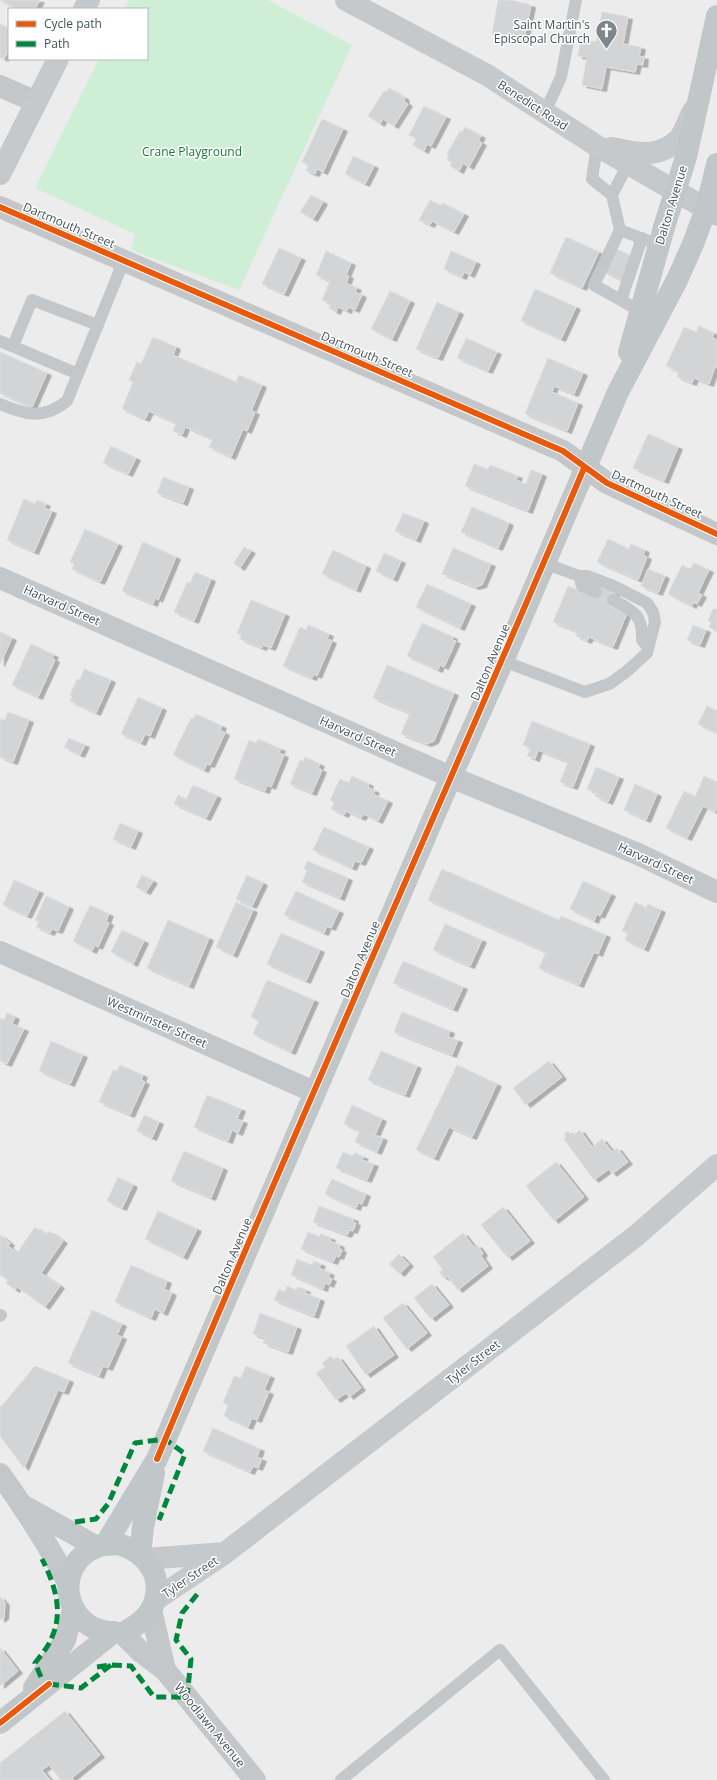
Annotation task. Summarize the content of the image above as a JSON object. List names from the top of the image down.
{
  "streets": {
    "main road": ["Dalton Avenue"],
    "street": [
      "Benedict Road",
      "Dartmouth Street",
      "Harvard Street",
      "Westminster Street",
      "Tyler Street",
      "Woodlawn Avenue"
    ]
  },
  "crossings": [
    ["Benedict Road", "Dalton Avenue"],
    ["Dalton Avenue", "Dartmouth Street"],
    ["Dalton Avenue", "Harvard Street"],
    ["Dalton Avenue", "Westminster Street"],
    ["Dalton Avenue", "Tyler Street"],
    ["Dalton Avenue", "Woodlawn Avenue"],
    ["Tyler Street", "Woodlawn Avenue"]
  ],
  "parks": ["Crane Playground"],
  "places": {
    "church": ["Saint Martin's Episcopal Church"]
  },
  "legend": ["Cycle path", "Path"]
}
